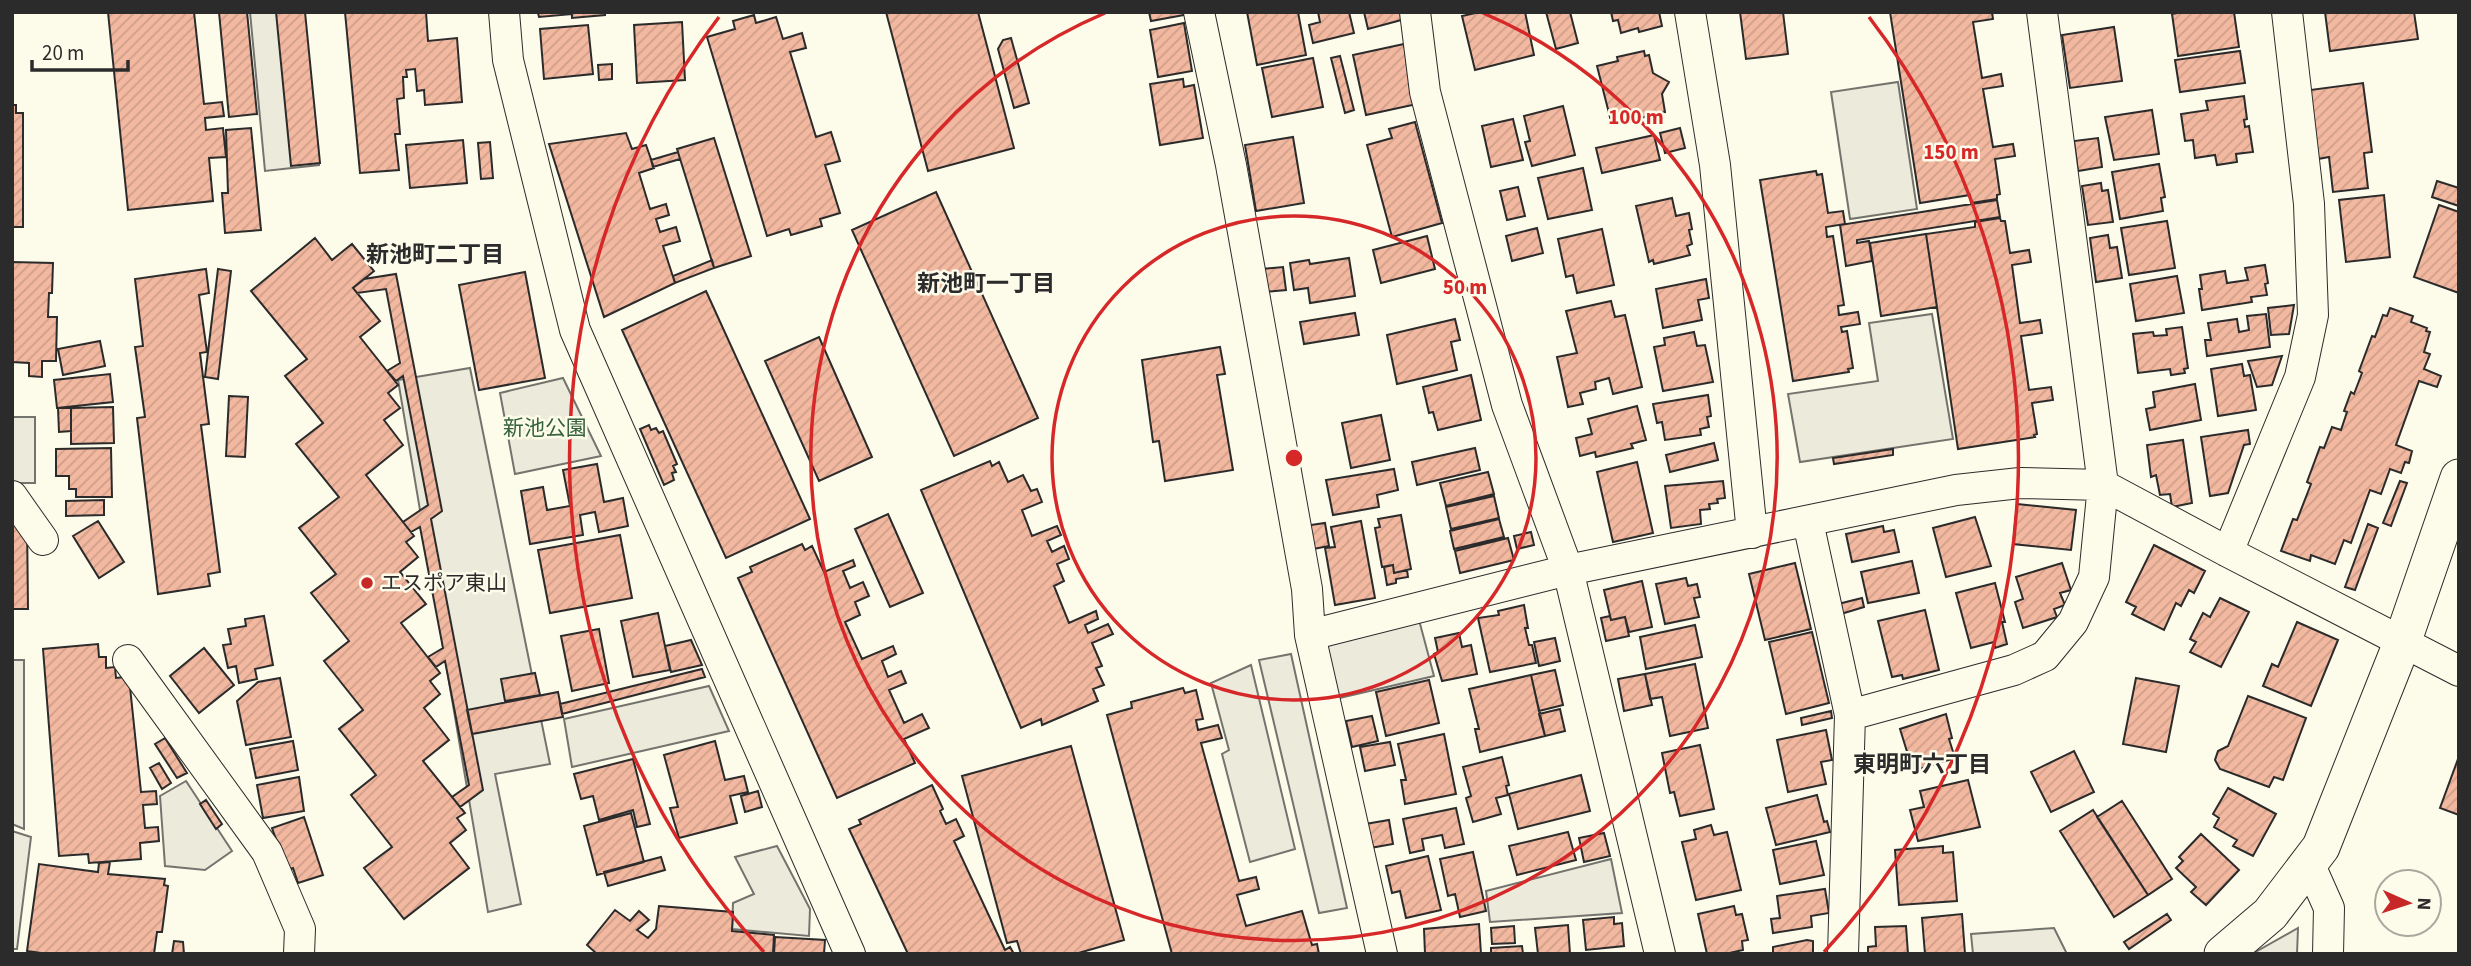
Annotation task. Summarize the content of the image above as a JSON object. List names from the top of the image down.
{
  "districts": ["新池町二丁目", "新池町一丁目", "東明町六丁目"],
  "parks": ["新池公園"],
  "places": ["エスポア東山"],
  "scale_bar": "20 m",
  "north": "right",
  "rings": ["100 m", "150 m", "50 m"]
}
